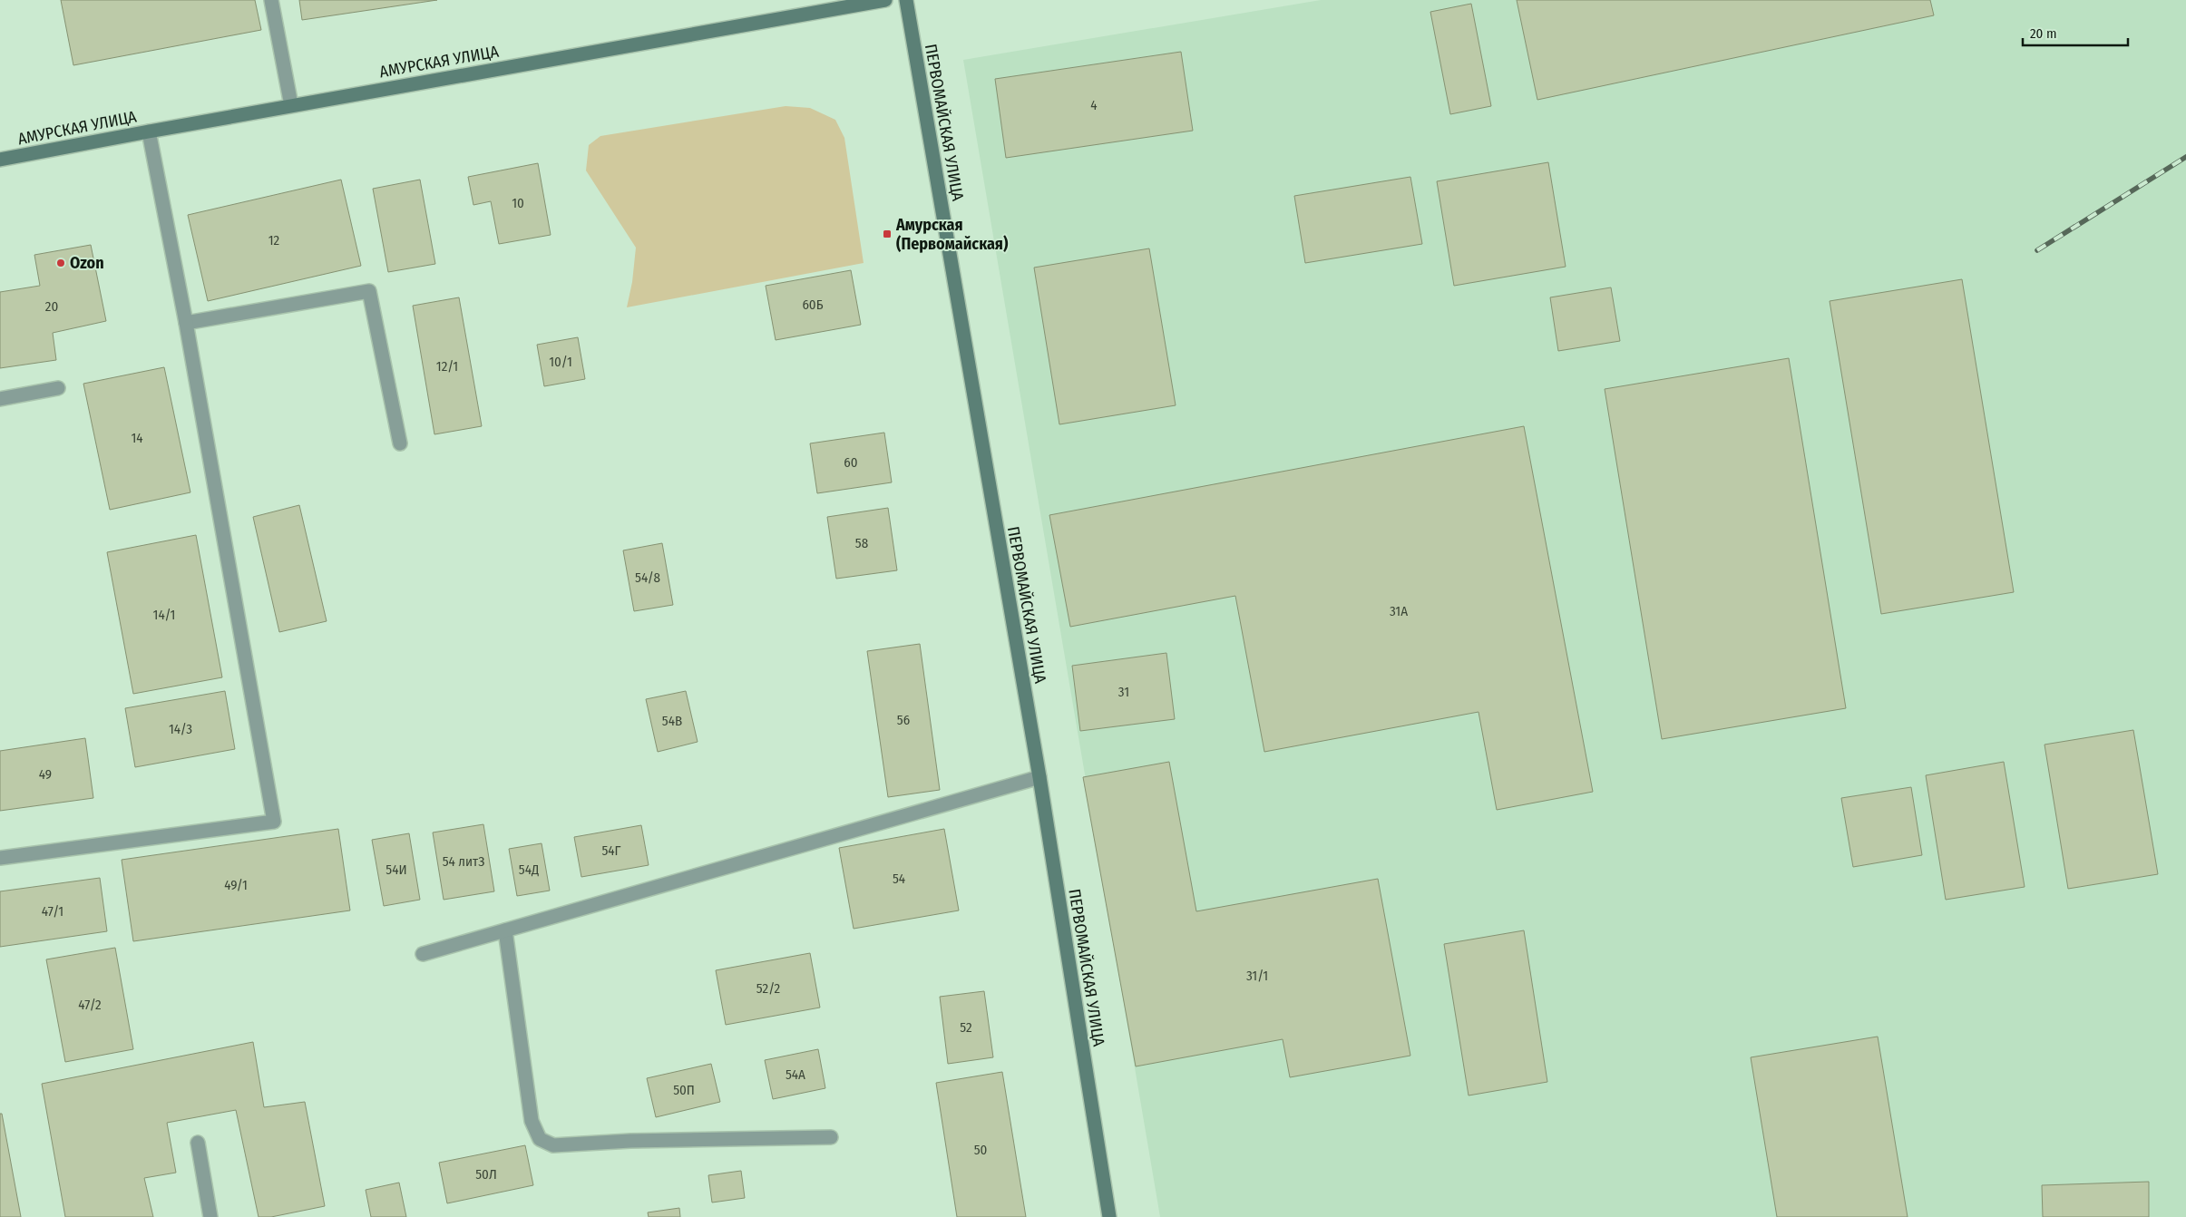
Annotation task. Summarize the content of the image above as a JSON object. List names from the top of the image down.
{
  "streets": {
    "street": ["АМУРСКАЯ УЛИЦА", "ПЕРВОМАЙСКАЯ УЛИЦА"]
  },
  "places": {
    "transit": ["Амурская (Первомайская)"],
    "other": ["Ozon"]
  },
  "house_numbers": [
    "4",
    "10",
    "12",
    "60Б",
    "20",
    "10/1",
    "12/1",
    "14",
    "60",
    "58",
    "54/8",
    "31А",
    "14/1",
    "31",
    "56",
    "54В",
    "14/3",
    "49",
    "54Г",
    "54 литЗ",
    "54И",
    "54Д",
    "54",
    "49/1",
    "47/1",
    "31/1",
    "52/2",
    "47/2",
    "52",
    "54А",
    "50П",
    "50",
    "50Л"
  ],
  "scale_bar": "20 m"
}
